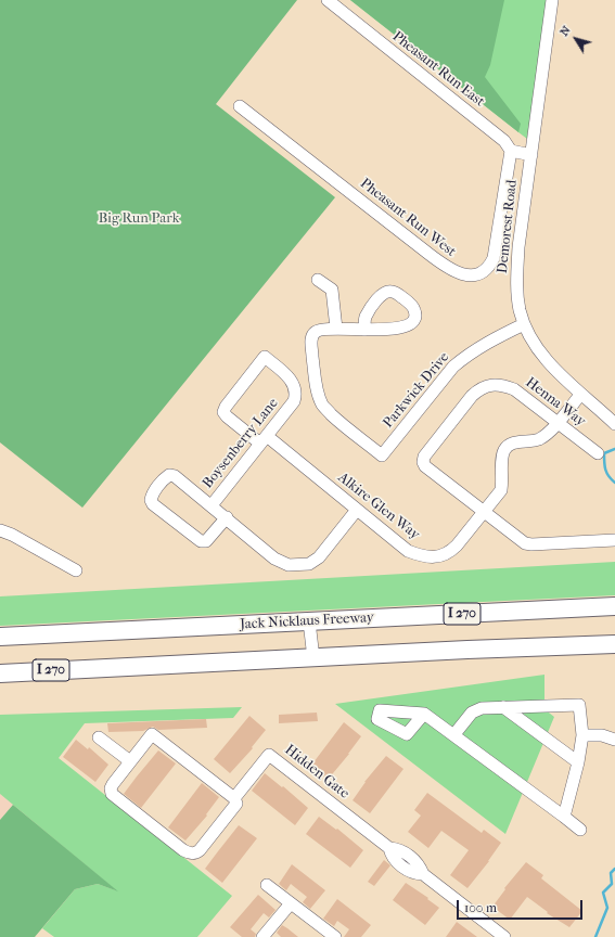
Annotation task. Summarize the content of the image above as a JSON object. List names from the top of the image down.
{
  "streets": {
    "highway": ["I 270", "Jack Nicklaus Freeway"],
    "street": [
      "Pheasant Run East",
      "Pheasant Run West",
      "Demorest Road",
      "Parkwick Drive",
      "Henna Way",
      "Boysenberry Lane",
      "Alkire Glen Way",
      "Hidden Gate"
    ]
  },
  "crossings": [
    ["Pheasant Run East", "Pheasant Run West"],
    ["Demorest Road", "Parkwick Drive"],
    ["Demorest Road", "Alkire Glen Way"],
    ["Henna Way", "Alkire Glen Way"],
    ["Boysenberry Lane", "Alkire Glen Way"]
  ],
  "parks": ["Big Run Park"],
  "scale_bar": "100 m",
  "north": "top left"
}
